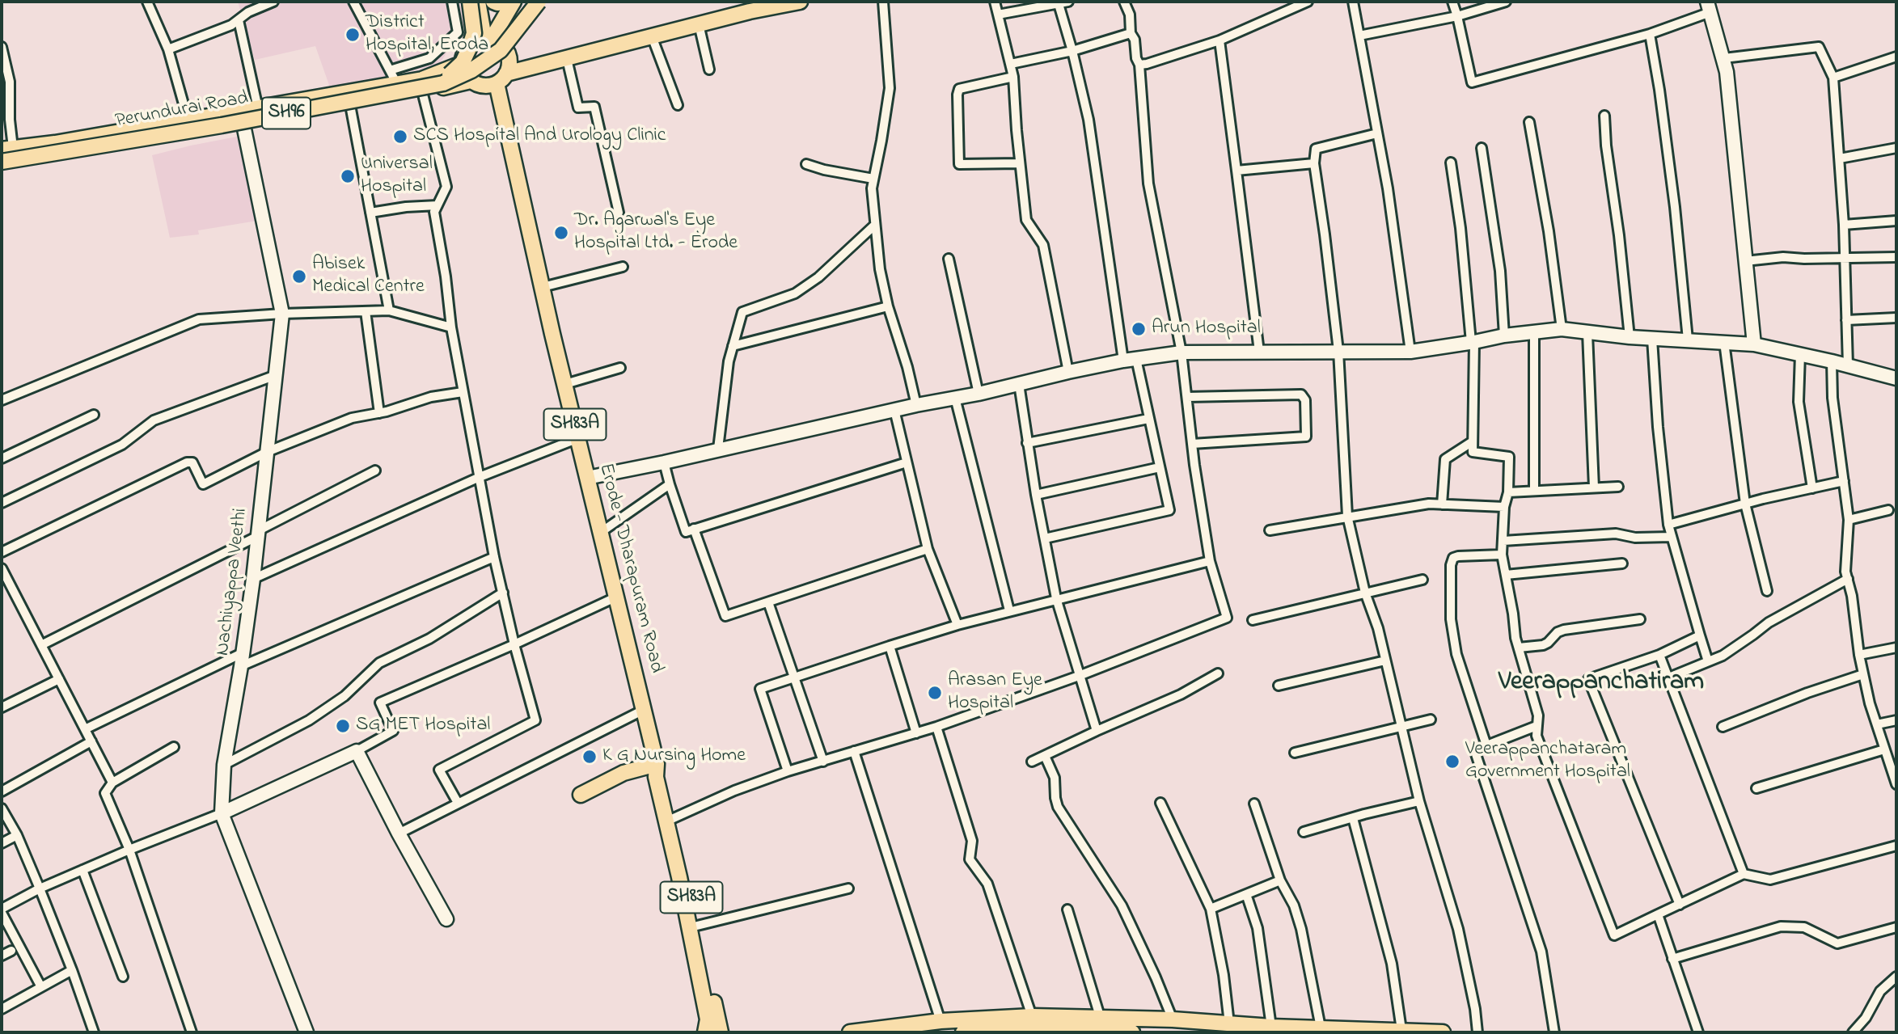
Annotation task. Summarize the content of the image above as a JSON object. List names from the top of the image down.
{
  "streets": {
    "main road": [
      "Perundurai Road",
      "SH96",
      "SH83A",
      "Erode - Dharapuram Road"
    ],
    "street": ["Nachiyappa Veethi"]
  },
  "crossings": [
    ["Perundurai Road", "SH96"],
    ["SH96", "Erode - Dharapuram Road"],
    ["SH96", "Nachiyappa Veethi"]
  ],
  "districts": ["Veerappanchatiram"],
  "places": [
    "District Hospital, Eroda",
    "SCS Hospital And Urology Clinic",
    "Universal Hospital",
    "Dr. Agarwal's Eye Hospital Ltd. - Erode",
    "Abisek Medical Centre",
    "Arun Hospital",
    "Arasan Eye Hospital",
    "SG MET Hospital",
    "K G Nursing Home",
    "Veerappanchataram Government Hospital"
  ]
}
